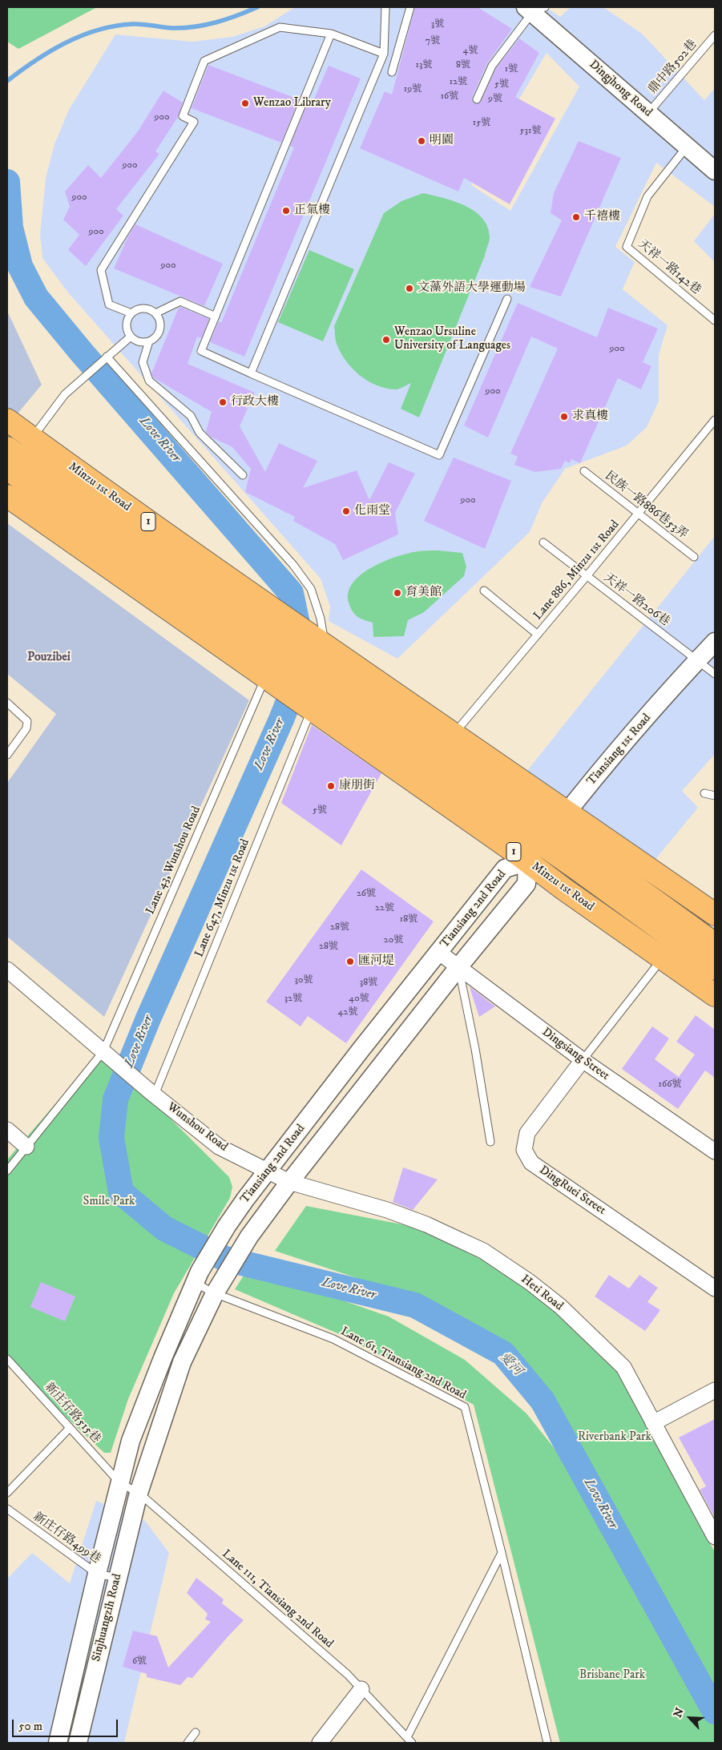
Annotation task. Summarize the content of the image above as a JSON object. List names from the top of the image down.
{
  "streets": {
    "main road": ["Minzu 1st Road", "1"],
    "street": [
      "Dingjhong Road",
      "Tiansiang 1st Road",
      "Tiansiang 2nd Road",
      "Dingsiang Street",
      "Wunshou Road",
      "DingRuei Street",
      "Heti Road",
      "Sinjhuangzih Road"
    ],
    "lane": [
      "鼎中路502巷",
      "天祥一路142巷",
      "民族一路886巷53弄",
      "Lane 886, Minzu 1st Road",
      "天祥一路206巷",
      "Lane 43, Wunshou Road",
      "Lane 647, Minzu 1st Road",
      "Lane 61, Tiansiang 2nd Road",
      "新庄仔路515巷",
      "新庄仔路499巷",
      "Lane 111, Tiansiang 2nd Road"
    ]
  },
  "crossings": [
    ["鼎中路502巷", "Dingjhong Road"],
    ["Dingjhong Road", "天祥一路142巷"],
    ["Minzu 1st Road", "1"],
    ["Minzu 1st Road", "Lane 886, Minzu 1st Road"],
    ["Minzu 1st Road", "Tiansiang 1st Road"],
    ["Minzu 1st Road", "Lane 647, Minzu 1st Road"],
    ["Minzu 1st Road", "Tiansiang 2nd Road"],
    ["民族一路886巷53弄", "Lane 886, Minzu 1st Road"],
    ["1", "Lane 43, Wunshou Road"],
    ["1", "Lane 647, Minzu 1st Road"],
    ["Lane 886, Minzu 1st Road", "天祥一路206巷"],
    ["天祥一路206巷", "Tiansiang 1st Road"],
    ["Tiansiang 1st Road", "Tiansiang 2nd Road"],
    ["Lane 43, Wunshou Road", "Wunshou Road"],
    ["Lane 647, Minzu 1st Road", "Wunshou Road"],
    ["Tiansiang 2nd Road", "Dingsiang Street"],
    ["Tiansiang 2nd Road", "Wunshou Road"],
    ["Tiansiang 2nd Road", "Heti Road"],
    ["Tiansiang 2nd Road", "Lane 61, Tiansiang 2nd Road"],
    ["Dingsiang Street", "DingRuei Street"],
    ["Wunshou Road", "Heti Road"],
    ["新庄仔路515巷", "Lane 111, Tiansiang 2nd Road"],
    ["新庄仔路515巷", "Sinjhuangzih Road"],
    ["新庄仔路499巷", "Sinjhuangzih Road"],
    ["Lane 111, Tiansiang 2nd Road", "Sinjhuangzih Road"]
  ],
  "districts": ["Pouzibei"],
  "water": ["Love River", "愛河"],
  "parks": ["Smile Park", "Riverbank Park", "Brisbane Park"],
  "places": [
    "Wenzao Library",
    "明園",
    "正氣樓",
    "千禧樓",
    "文藻外語大學運動場",
    "Wenzao Ursuline University of Languages",
    "行政大樓",
    "求真樓",
    "化雨堂",
    "育美館",
    "康朋街",
    "匯河堤"
  ],
  "house_numbers": [
    "3號",
    "7號",
    "4號",
    "13號",
    "8號",
    "1號",
    "12號",
    "5號",
    "19號",
    "16號",
    "9號",
    "900",
    "15號",
    "531號",
    "900",
    "900",
    "900",
    "900",
    "900",
    "900",
    "900",
    "5號",
    "26號",
    "22號",
    "18號",
    "28號",
    "20號",
    "28號",
    "30號",
    "38號",
    "32號",
    "40號",
    "42號",
    "166號",
    "6號"
  ],
  "scale_bar": "50 m",
  "north": "top left"
}
